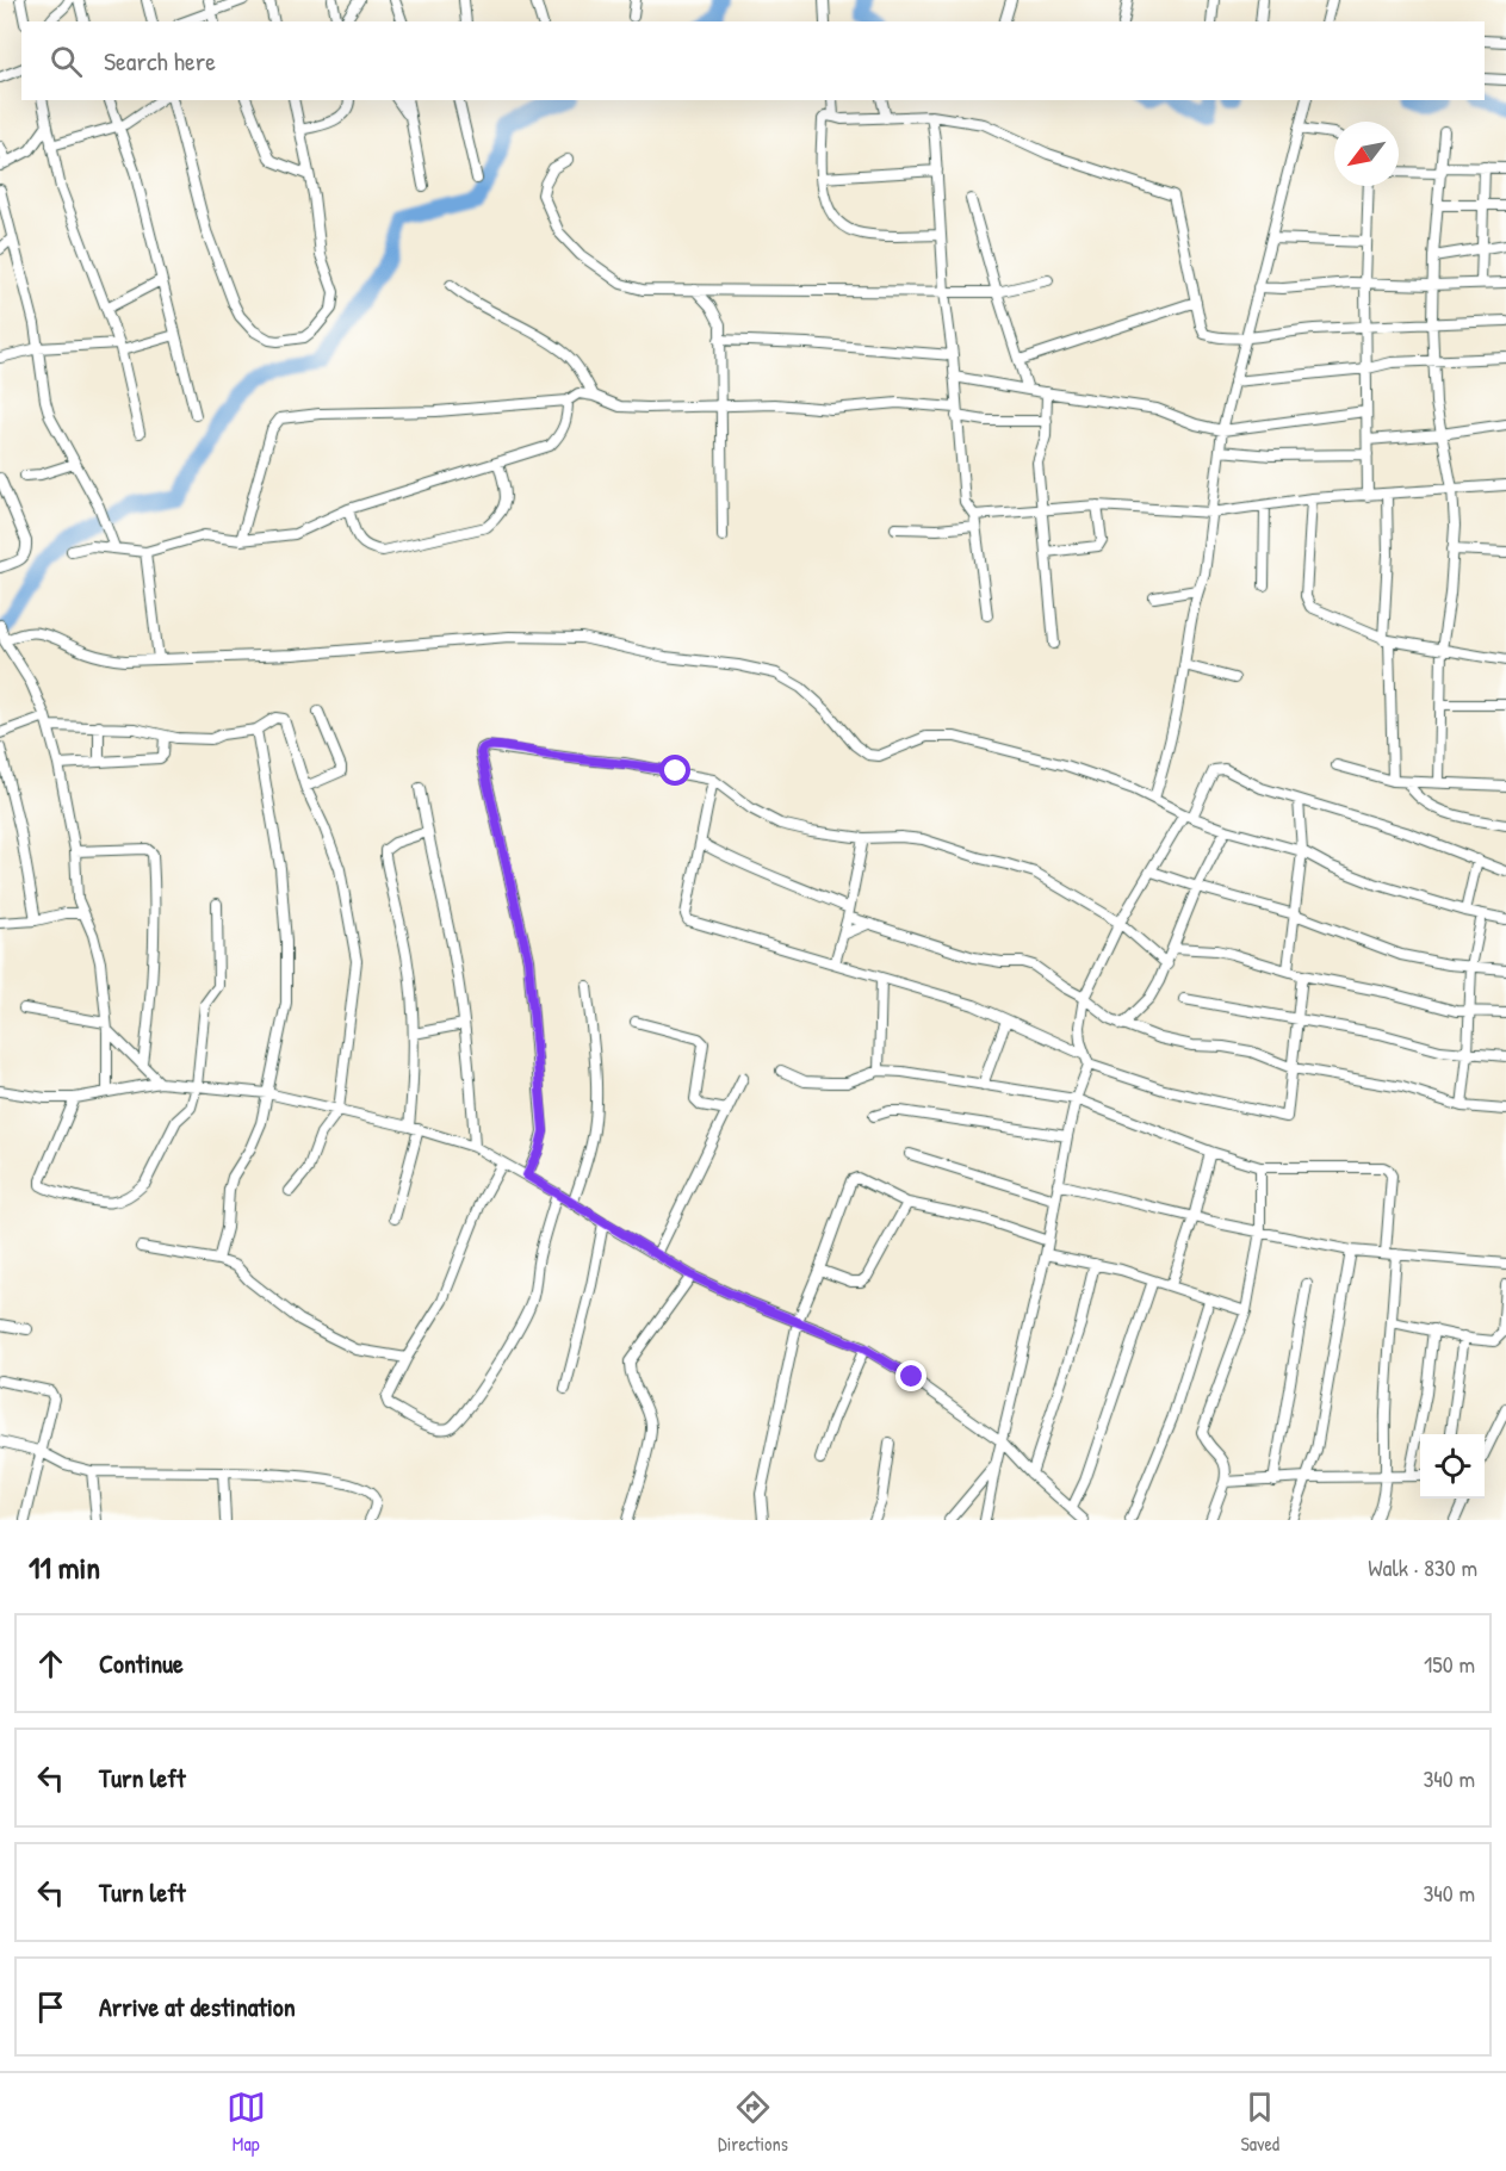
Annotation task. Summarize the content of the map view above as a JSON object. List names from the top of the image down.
{
  "north": "bottom left",
  "page": {
    "search": "Search here",
    "heading": ["11 min", "Walk · 830 m"],
    "list": [
      ["Continue", "150 m"],
      ["Turn left", "340 m"],
      ["Turn left", "340 m"],
      "Arrive at destination"
    ],
    "nav": ["Map", "Directions", "Saved"]
  }
}
